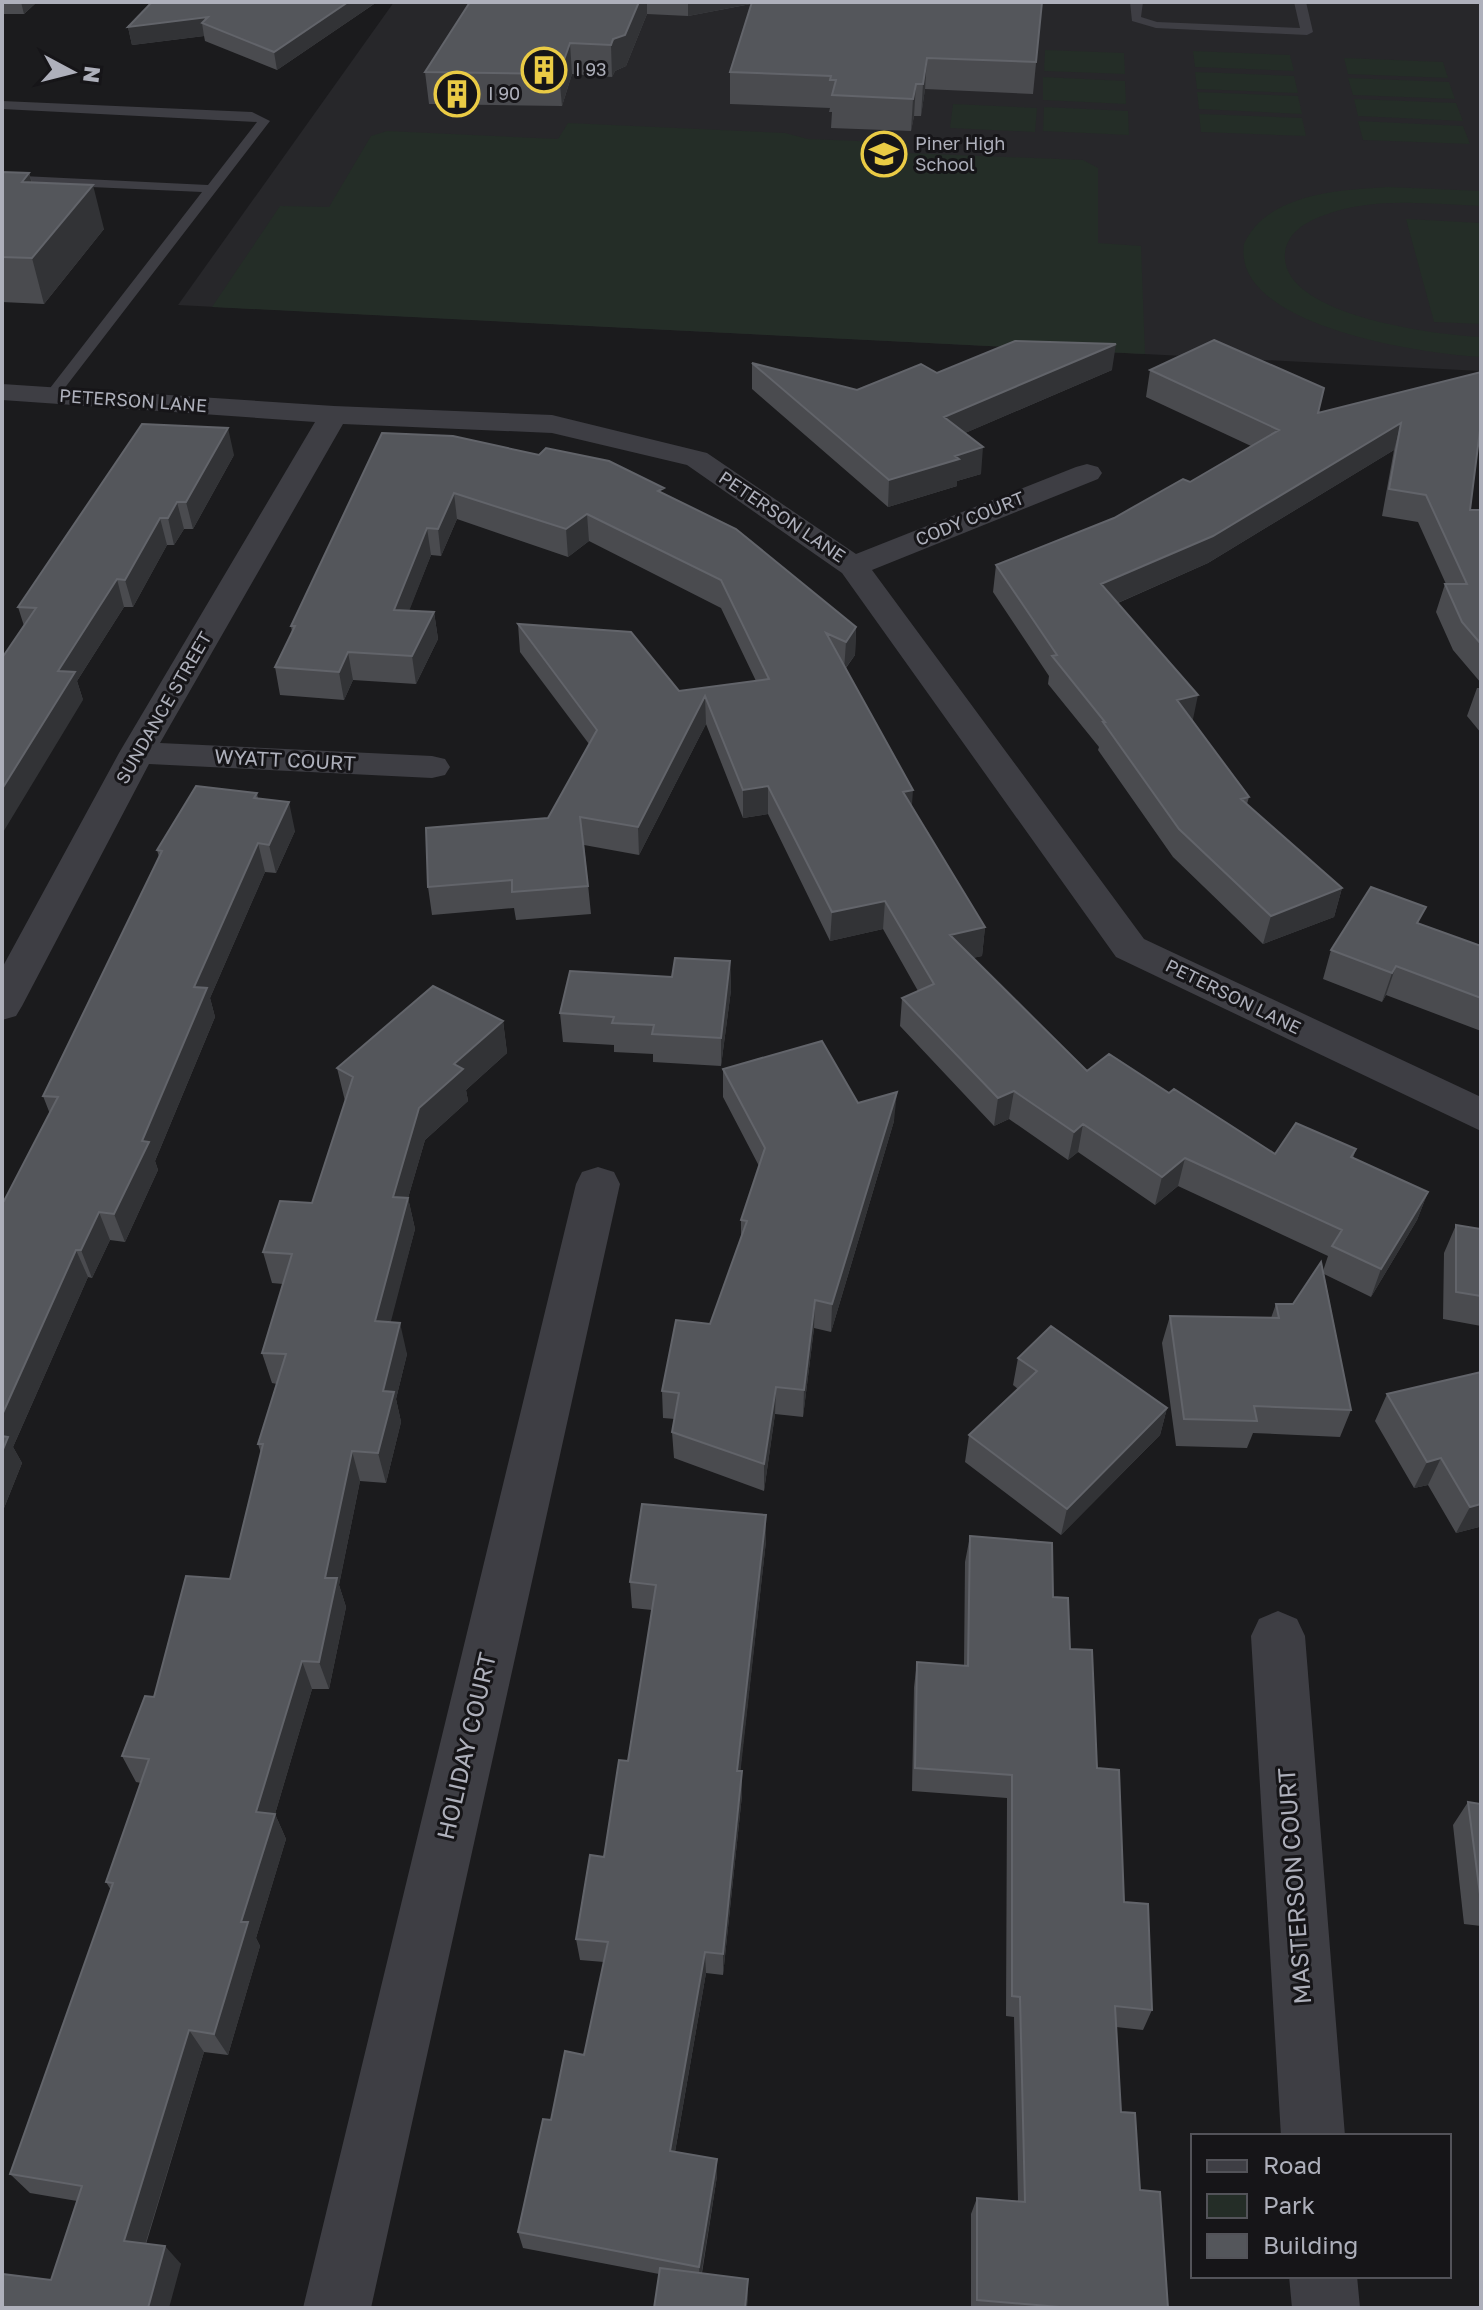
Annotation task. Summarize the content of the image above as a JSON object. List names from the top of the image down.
{
  "streets": {
    "street": [
      "PETERSON LANE",
      "CODY COURT",
      "SUNDANCE STREET",
      "WYATT COURT",
      "HOLIDAY COURT",
      "MASTERSON COURT"
    ]
  },
  "crossings": [
    ["PETERSON LANE", "CODY COURT"],
    ["PETERSON LANE", "SUNDANCE STREET"],
    ["SUNDANCE STREET", "WYATT COURT"]
  ],
  "places": {
    "building": ["I 93", "I 90"],
    "school or university": ["Piner High School"]
  },
  "legend": ["Road", "Park", "Building"],
  "north": "right"
}
